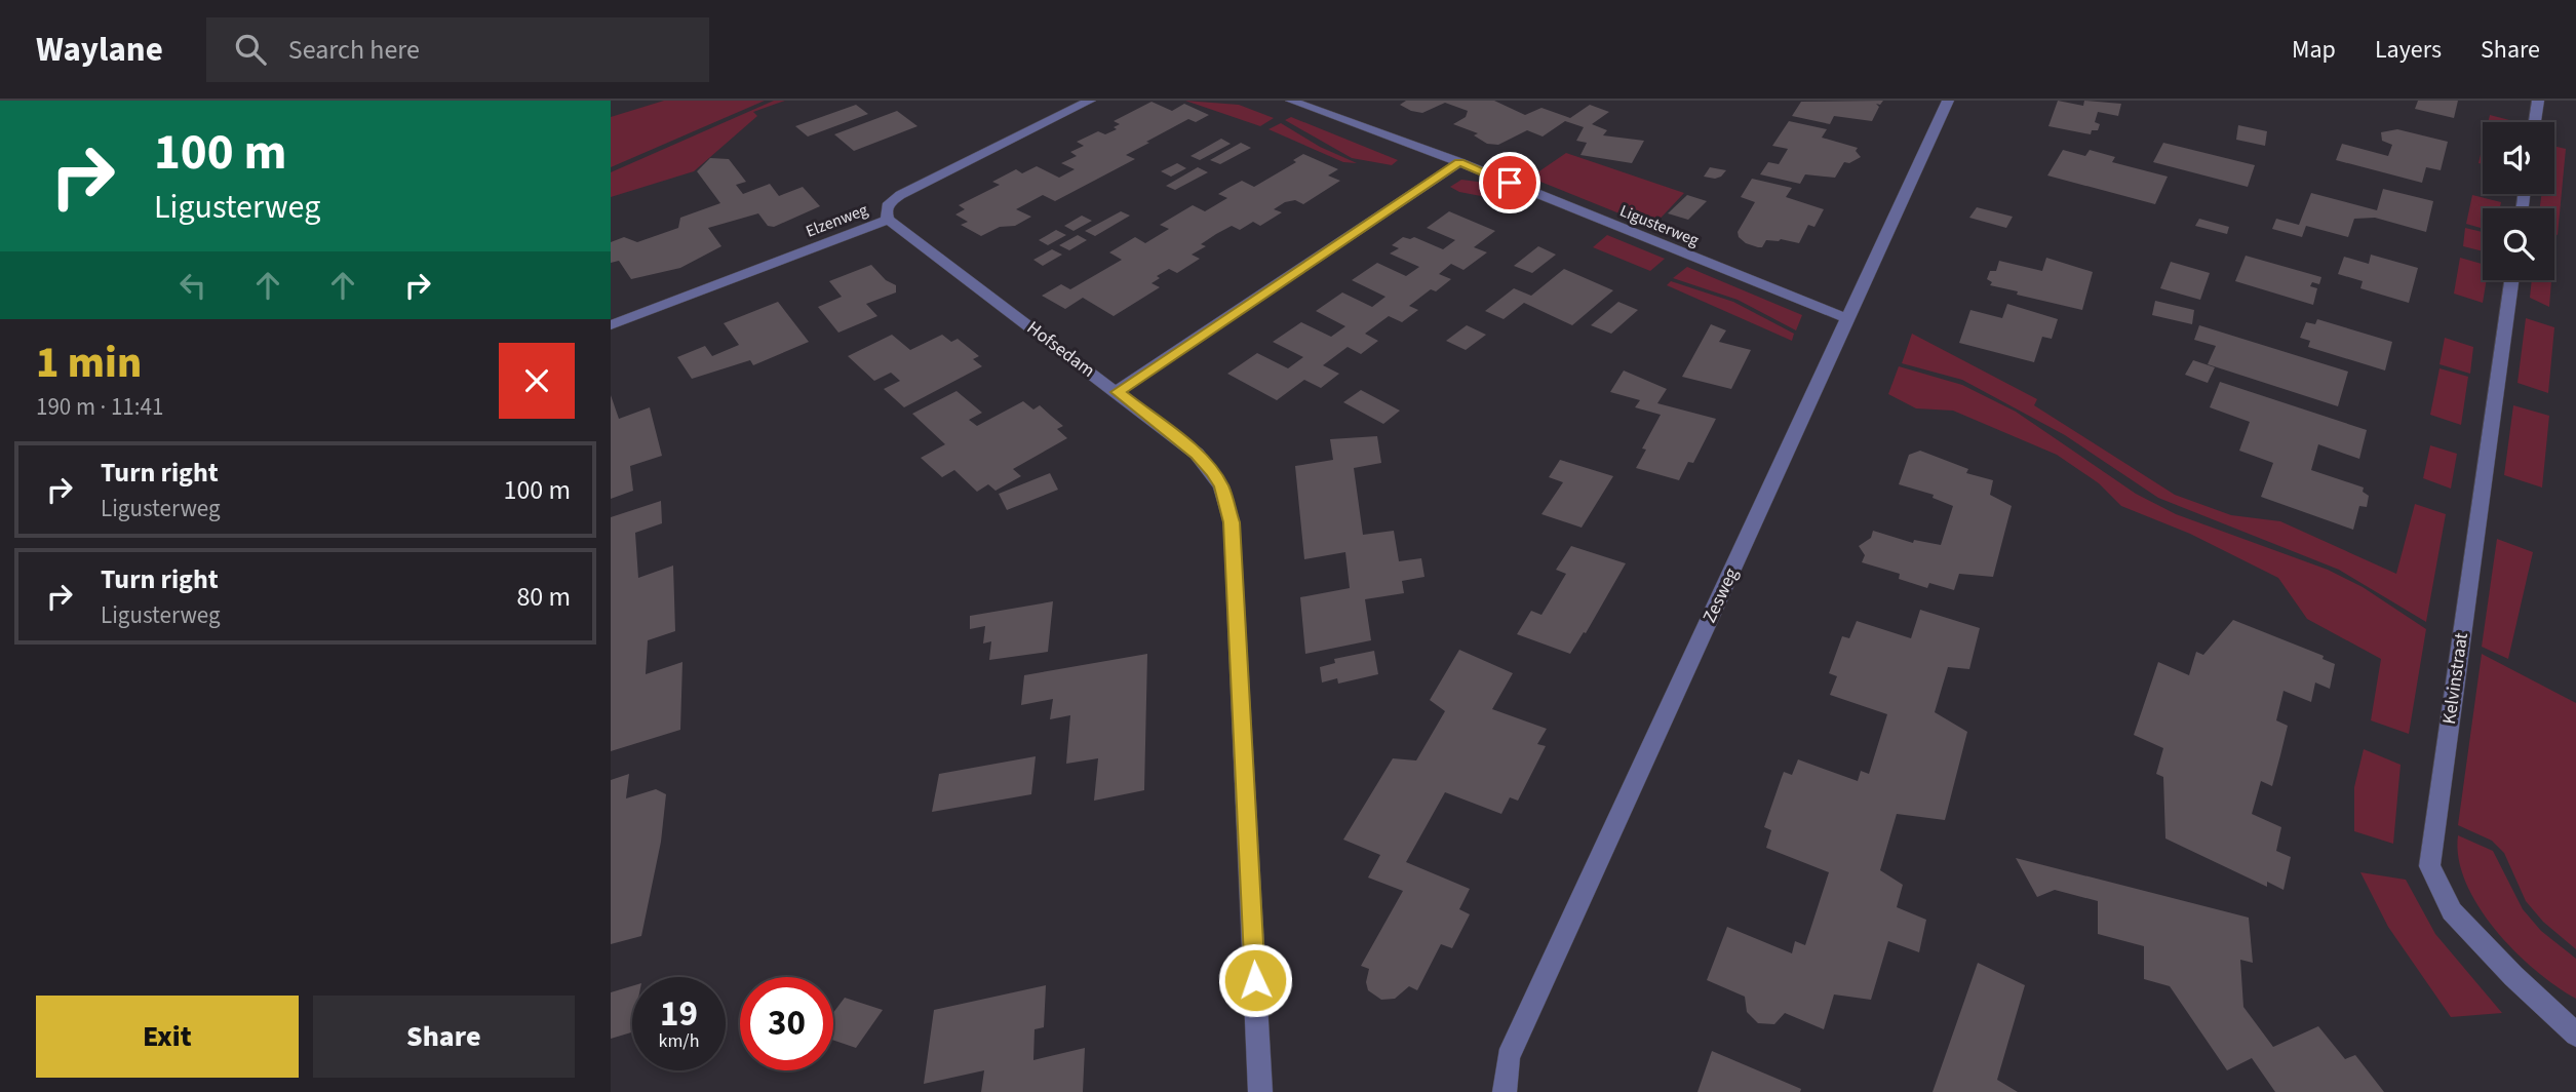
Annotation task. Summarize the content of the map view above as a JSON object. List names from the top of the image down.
{
  "streets": {
    "street": [
      "Elzenweg",
      "Ligusterweg",
      "Hofsedam",
      "Zesweg",
      "Kelvinstraat"
    ]
  },
  "crossings": [
    ["Elzenweg", "Hofsedam"],
    ["Ligusterweg", "Zesweg"]
  ],
  "page": {
    "header": "Waylane",
    "search": "Search here",
    "nav": ["Map", "Layers", "Share"],
    "turn": ["100 m", "Ligusterweg"],
    "heading": ["1 min", "190 m · 11:41"],
    "list": [
      {
        "name": "Turn right",
        "note": "Ligusterweg",
        "value": "100 m"
      },
      {
        "name": "Turn right",
        "note": "Ligusterweg",
        "value": "80 m"
      }
    ],
    "speed": "19 km/h",
    "limit": "30",
    "buttons": ["Exit", "Share"]
  }
}
